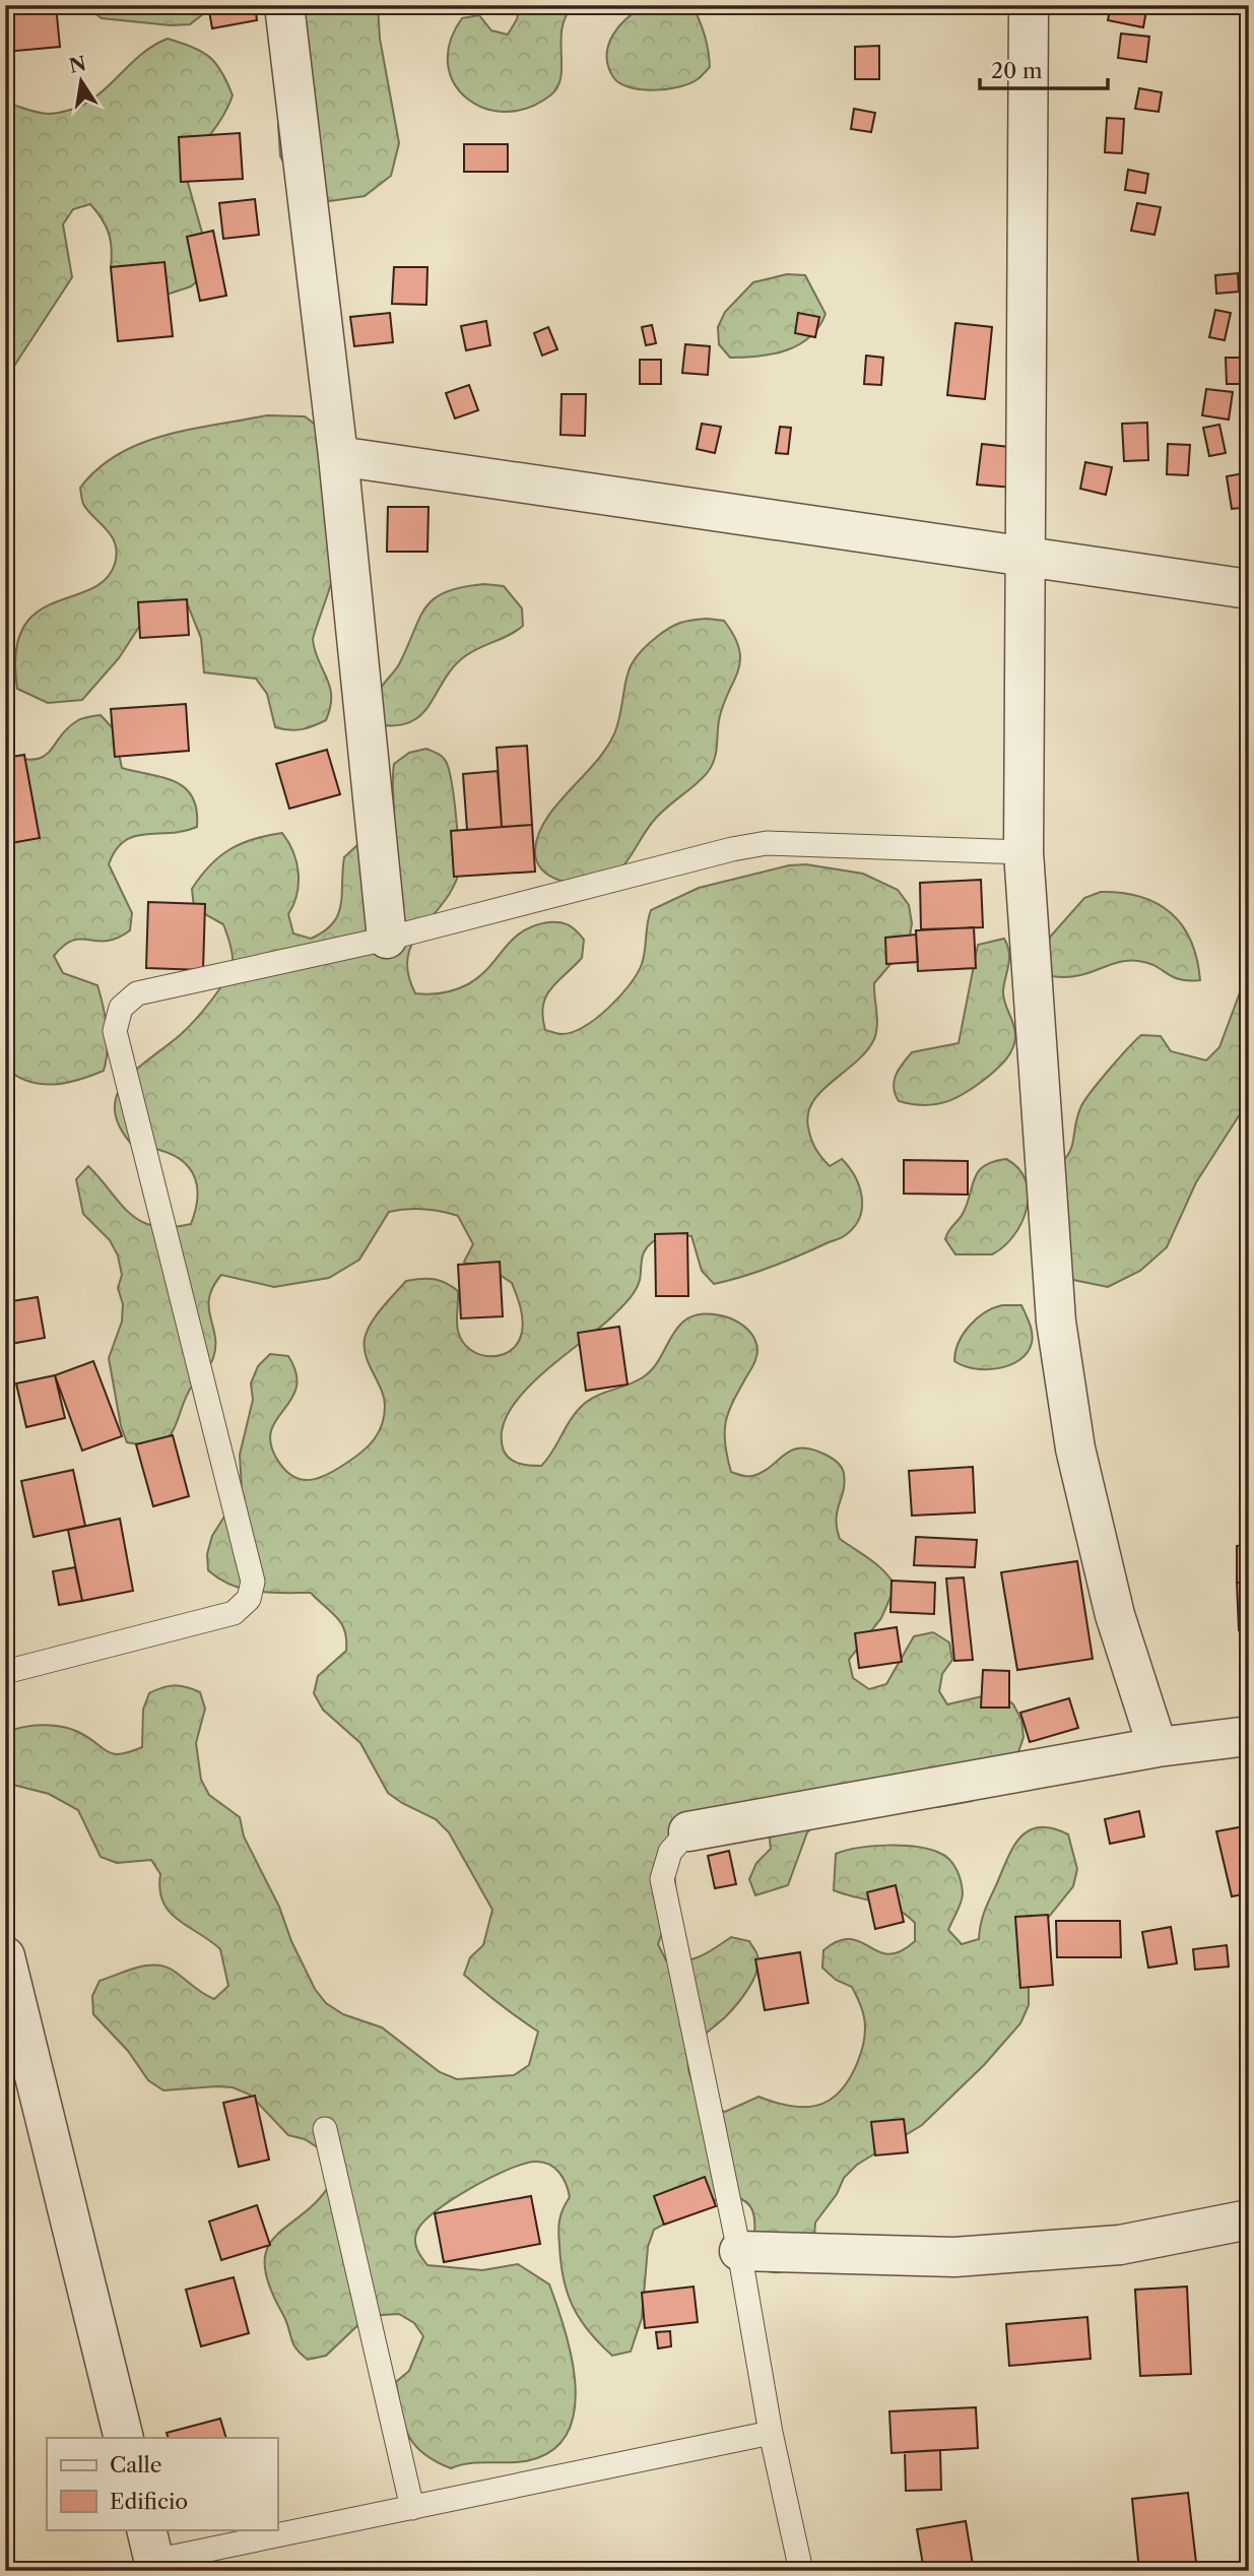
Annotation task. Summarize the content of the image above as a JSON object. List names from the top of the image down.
{
  "legend": ["Calle", "Edificio"],
  "scale_bar": "20 m",
  "north": "top"
}
